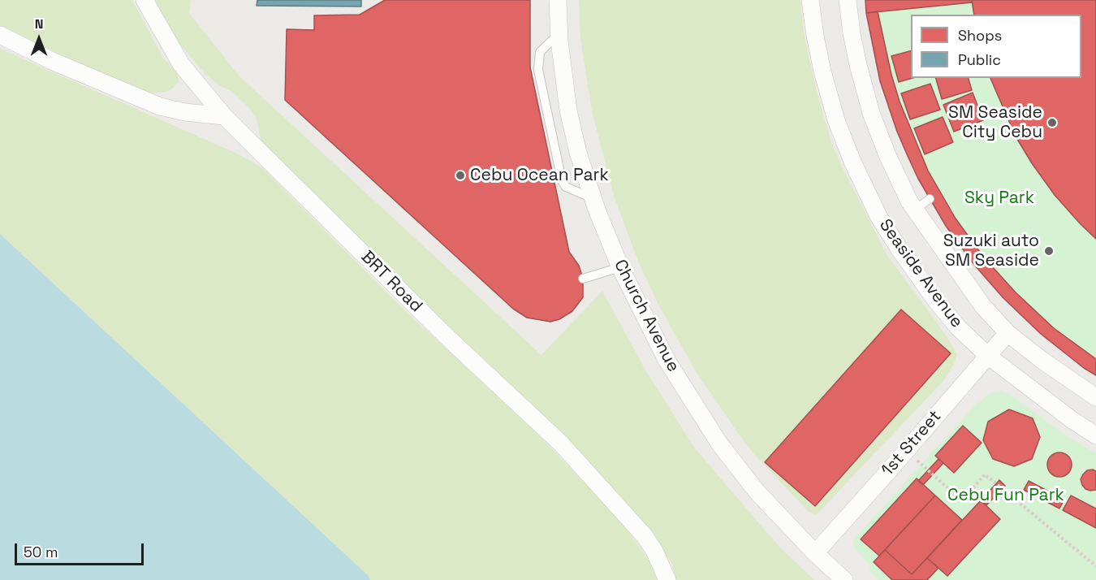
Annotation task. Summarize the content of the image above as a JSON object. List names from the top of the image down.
{
  "streets": {
    "street": [
      "Seaside Avenue",
      "BRT Road",
      "Church Avenue",
      "1st Street"
    ]
  },
  "crossings": [
    ["Seaside Avenue", "1st Street"],
    ["Church Avenue", "1st Street"]
  ],
  "parks": ["Sky Park", "Cebu Fun Park"],
  "places": ["SM Seaside City Cebu", "Cebu Ocean Park", "Suzuki auto SM Seaside"],
  "legend": ["Shops", "Public"],
  "scale_bar": "50 m",
  "north": "top"
}
